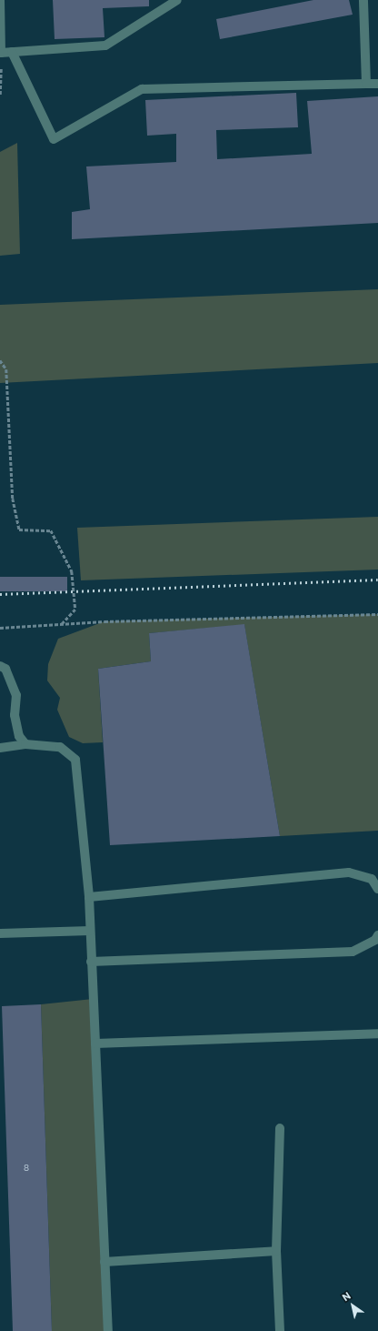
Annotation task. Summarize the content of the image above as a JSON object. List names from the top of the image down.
{
  "house_numbers": ["8"],
  "north": "top left"
}
